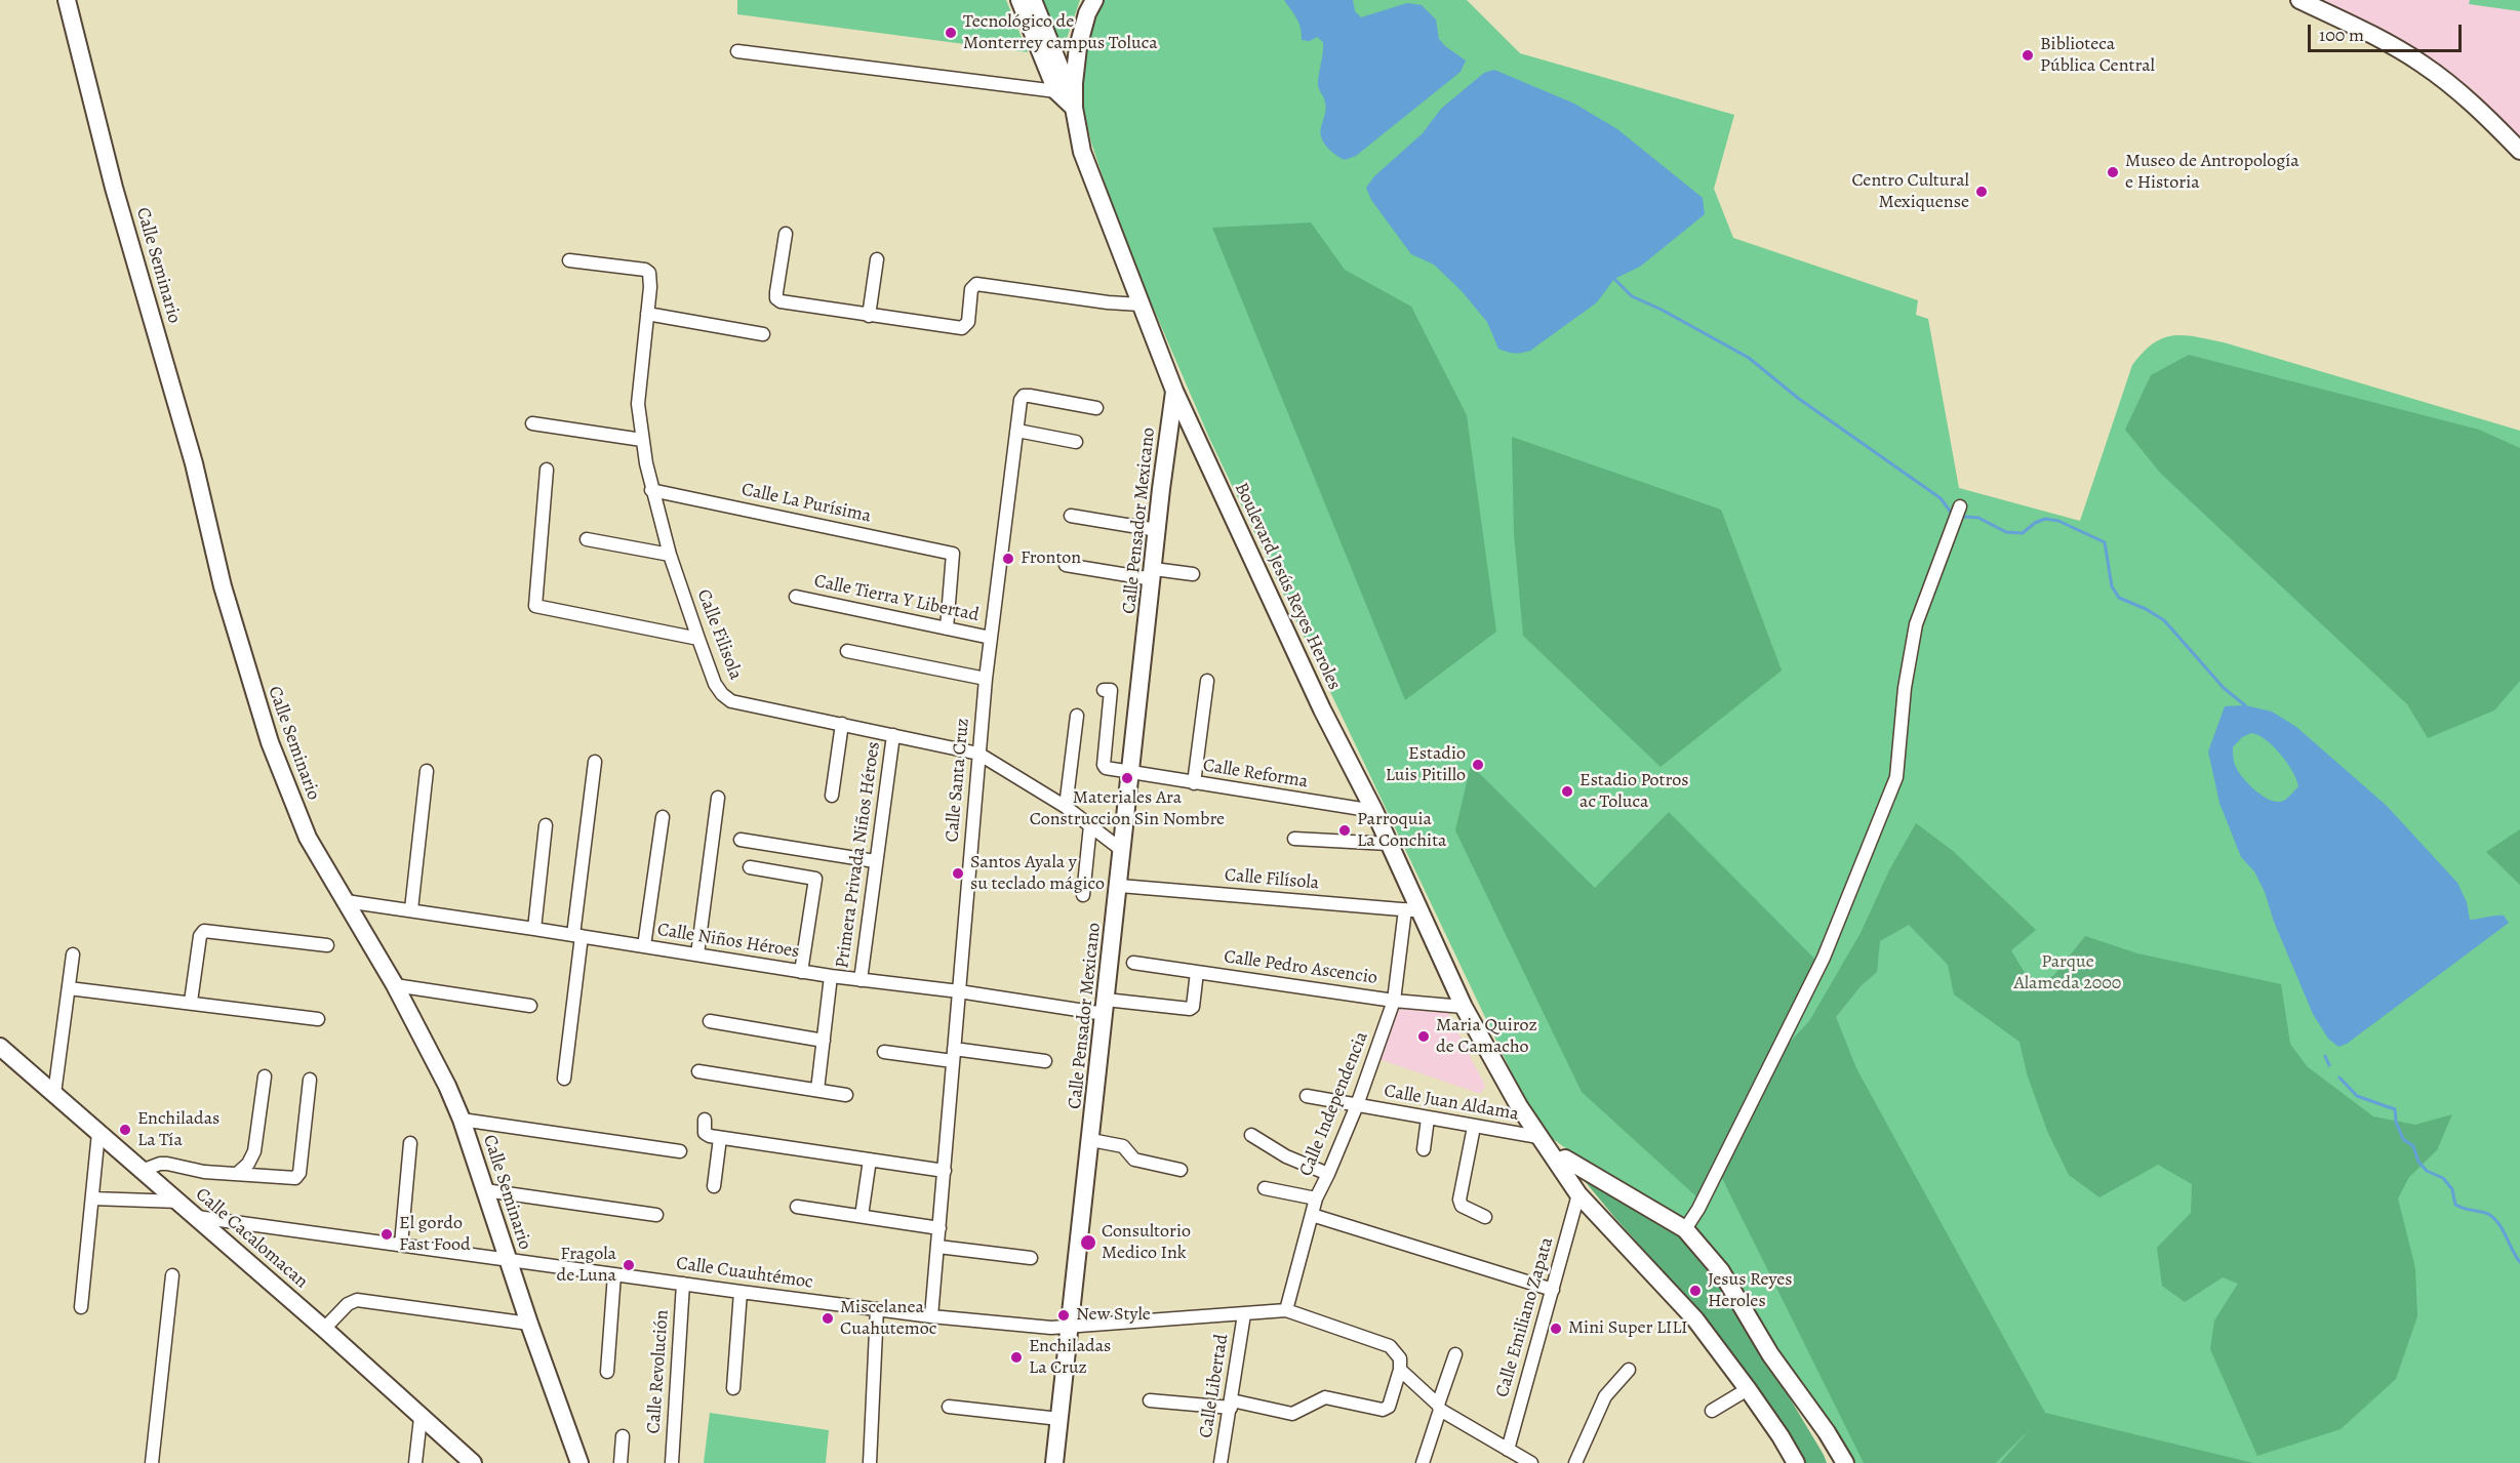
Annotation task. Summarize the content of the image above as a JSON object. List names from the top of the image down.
{
  "streets": {
    "main road": [
      "Calle Seminario",
      "Calle Pensador Mexicano",
      "Boulevard Jesús Reyes Heroles",
      "Calle Cacalomacan"
    ],
    "street": [
      "Calle La Purísima",
      "Calle Tierra Y Libertad",
      "Calle Filisola",
      "Calle Reforma",
      "Calle Santa Cruz",
      "Primera Privada Niños Héroes",
      "Calle Filísola",
      "Calle Niños Héroes",
      "Calle Pedro Ascencio",
      "Calle Juan Aldama",
      "Calle Independencia",
      "Calle Cuauhtémoc",
      "Calle Emiliano Zapata",
      "Calle Revolución",
      "Calle Libertad"
    ]
  },
  "crossings": [
    ["Calle Seminario", "Calle Niños Héroes"],
    ["Calle Seminario", "Calle Cuauhtémoc"],
    ["Calle La Purísima", "Calle Tierra Y Libertad"],
    ["Calle La Purísima", "Calle Filisola"],
    ["Calle Pensador Mexicano", "Boulevard Jesús Reyes Heroles"],
    ["Calle Pensador Mexicano", "Calle Filisola"],
    ["Calle Pensador Mexicano", "Calle Reforma"],
    ["Calle Pensador Mexicano", "Calle Filísola"],
    ["Calle Pensador Mexicano", "Calle Niños Héroes"],
    ["Calle Pensador Mexicano", "Calle Cuauhtémoc"],
    ["Boulevard Jesús Reyes Heroles", "Calle Reforma"],
    ["Boulevard Jesús Reyes Heroles", "Calle Filísola"],
    ["Boulevard Jesús Reyes Heroles", "Calle Pedro Ascencio"],
    ["Boulevard Jesús Reyes Heroles", "Calle Juan Aldama"],
    ["Boulevard Jesús Reyes Heroles", "Calle Independencia"],
    ["Boulevard Jesús Reyes Heroles", "Calle Emiliano Zapata"],
    ["Calle Tierra Y Libertad", "Calle Santa Cruz"],
    ["Calle Filisola", "Calle Santa Cruz"],
    ["Calle Filisola", "Primera Privada Niños Héroes"],
    ["Calle Santa Cruz", "Calle Niños Héroes"],
    ["Calle Santa Cruz", "Calle Cuauhtémoc"],
    ["Primera Privada Niños Héroes", "Calle Niños Héroes"],
    ["Calle Filísola", "Calle Independencia"],
    ["Calle Niños Héroes", "Calle Pedro Ascencio"],
    ["Calle Pedro Ascencio", "Calle Independencia"],
    ["Calle Juan Aldama", "Calle Independencia"],
    ["Calle Independencia", "Calle Cuauhtémoc"],
    ["Calle Cacalomacan", "Calle Cuauhtémoc"],
    ["Calle Cuauhtémoc", "Calle Emiliano Zapata"],
    ["Calle Cuauhtémoc", "Calle Revolución"],
    ["Calle Cuauhtémoc", "Calle Libertad"]
  ],
  "parks": ["Parque Alameda 2000"],
  "places": [
    "Tecnológico de Monterrey campus Toluca",
    "Biblioteca Pública Central",
    "Museo de Antropología e Historia",
    "Centro Cultural Mexiquense",
    "Fronton",
    "Estadio Luis Pitillo",
    "Materiales Ara Construccion Sin Nombre",
    "Estadio Potros ac Toluca",
    "Parroquia La Conchita",
    "Santos Ayala y su teclado mágico",
    "Maria Quiroz de Camacho",
    "Enchiladas La Tía",
    "El gordo Fast Food",
    "Consultorio Medico Ink",
    "Fragola de Luna",
    "Jesus Reyes Heroles",
    "New Style",
    "Miscelanea Cuahutemoc",
    "Mini Super LILI",
    "Enchiladas La Cruz"
  ],
  "scale_bar": "100 m"
}
